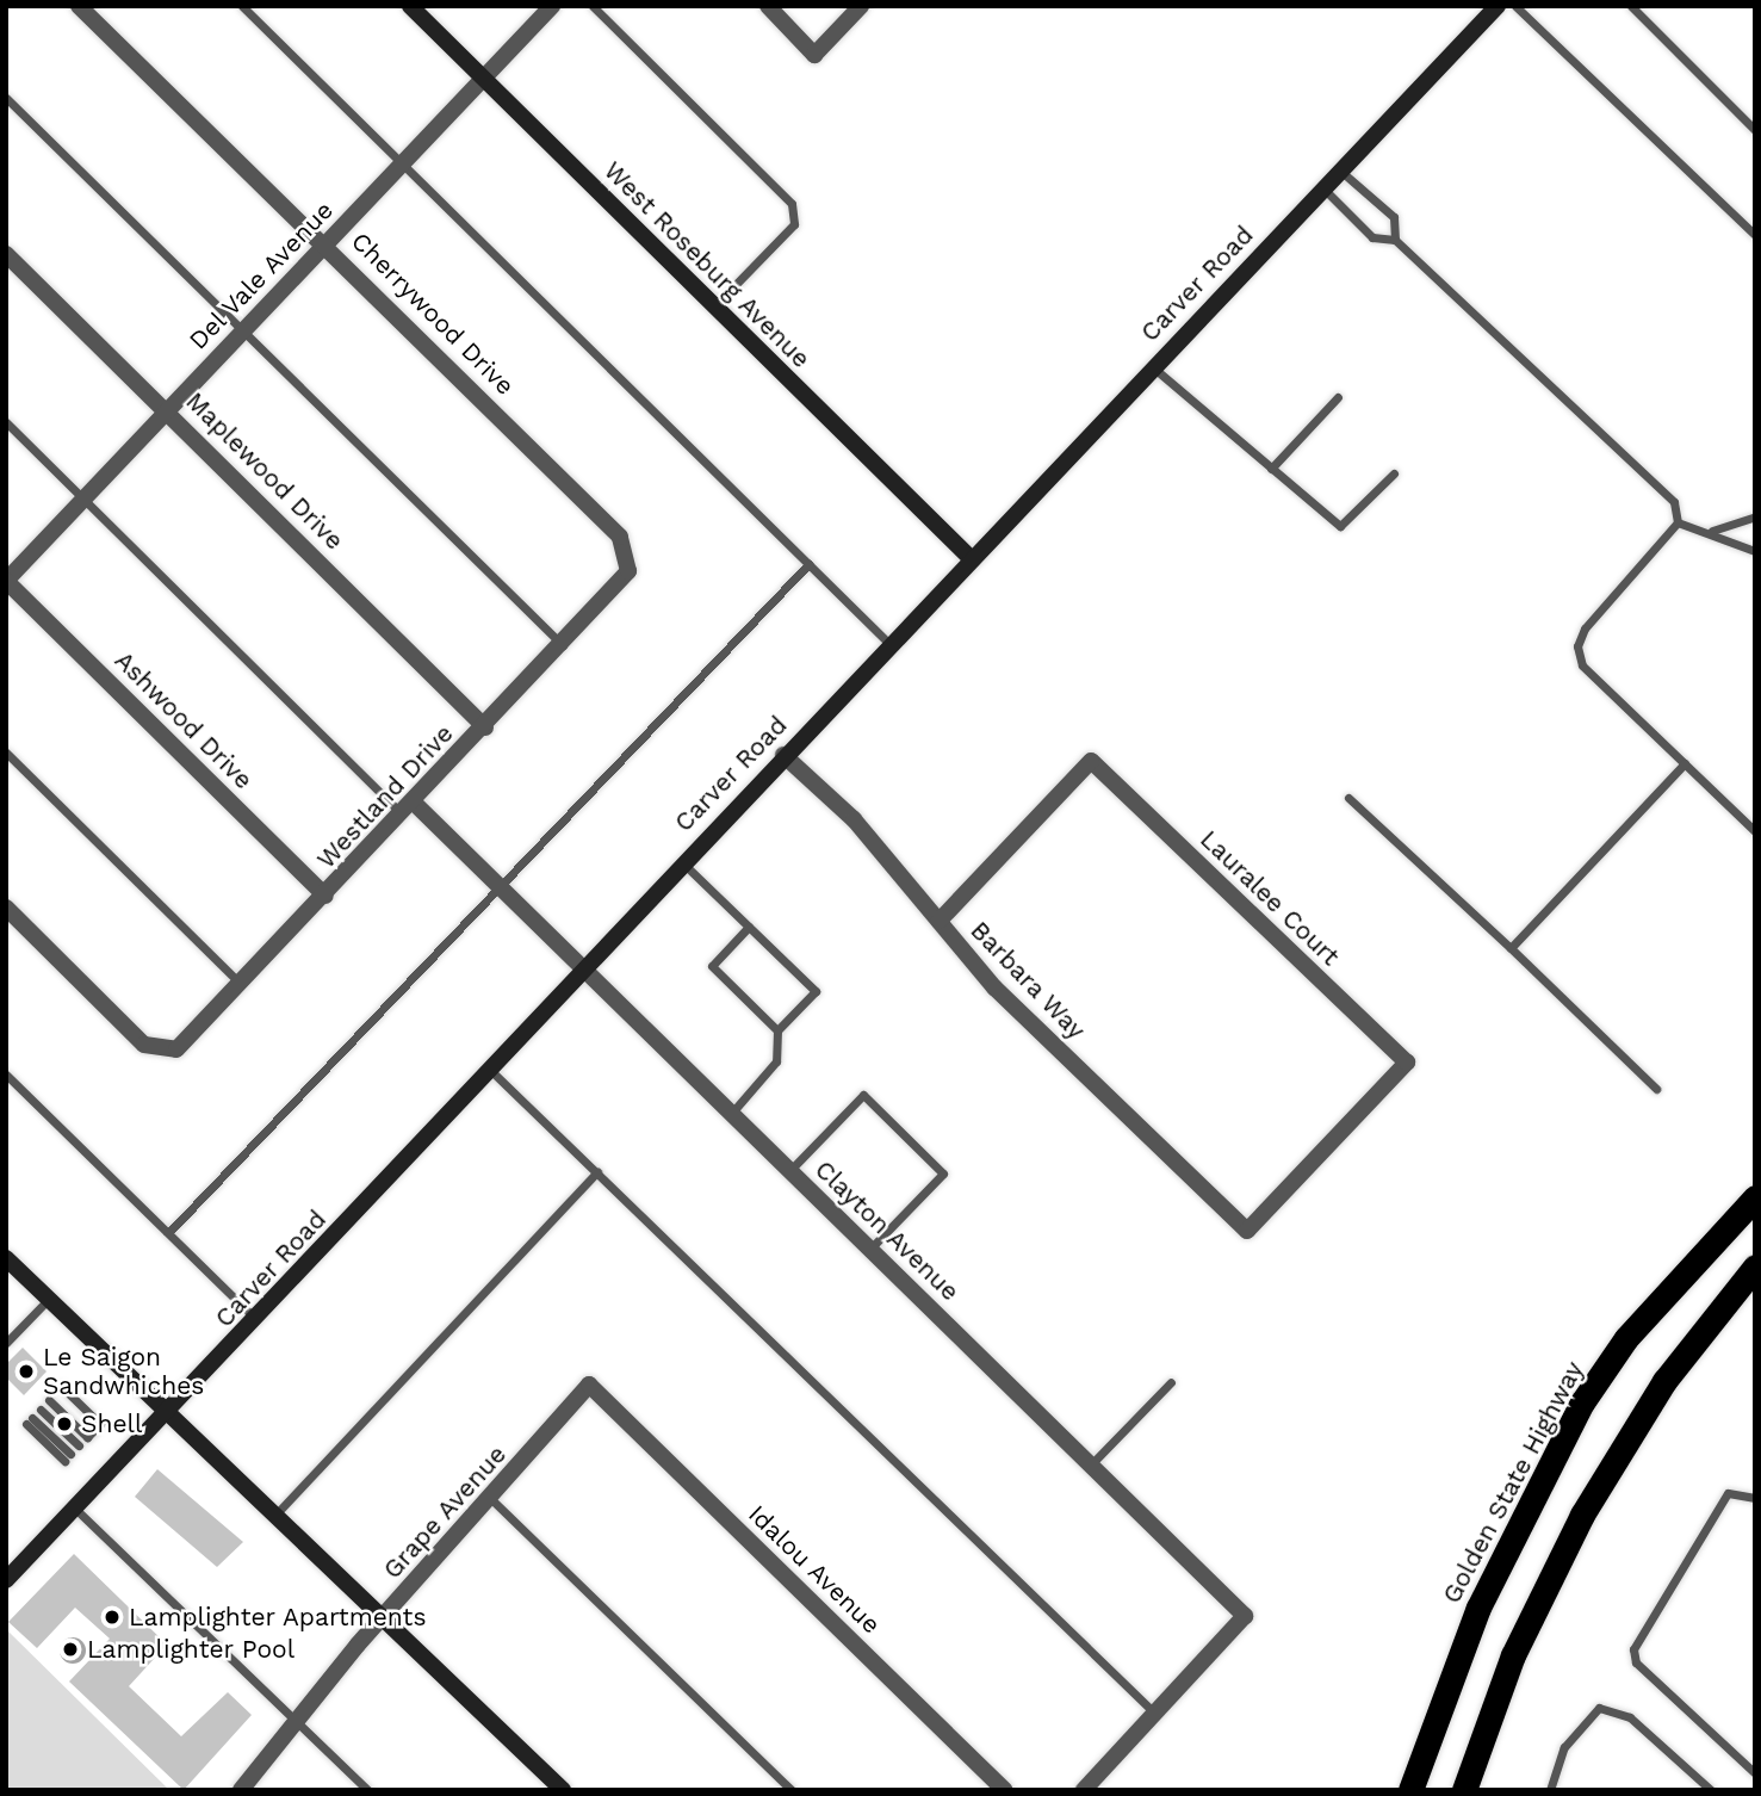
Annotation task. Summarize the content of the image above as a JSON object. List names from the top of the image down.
{
  "streets": {
    "highway": ["Golden State Highway"],
    "street": [
      "West Roseburg Avenue",
      "Del Vale Avenue",
      "Carver Road",
      "Cherrywood Drive",
      "Maplewood Drive",
      "Ashwood Drive",
      "Westland Drive",
      "Lauralee Court",
      "Barbara Way",
      "Clayton Avenue",
      "Grape Avenue",
      "Idalou Avenue"
    ]
  },
  "crossings": [
    ["West Roseburg Avenue", "Del Vale Avenue"],
    ["West Roseburg Avenue", "Carver Road"],
    ["Del Vale Avenue", "Cherrywood Drive"],
    ["Del Vale Avenue", "Maplewood Drive"],
    ["Del Vale Avenue", "Ashwood Drive"],
    ["Carver Road", "Barbara Way"],
    ["Carver Road", "Clayton Avenue"],
    ["Cherrywood Drive", "Westland Drive"],
    ["Maplewood Drive", "Westland Drive"],
    ["Ashwood Drive", "Westland Drive"],
    ["Westland Drive", "Clayton Avenue"],
    ["Lauralee Court", "Barbara Way"],
    ["Grape Avenue", "Idalou Avenue"]
  ],
  "places": [
    "Le Saigon Sandwhiches",
    "Shell",
    "Lamplighter Apartments",
    "Lamplighter Pool"
  ]
}
